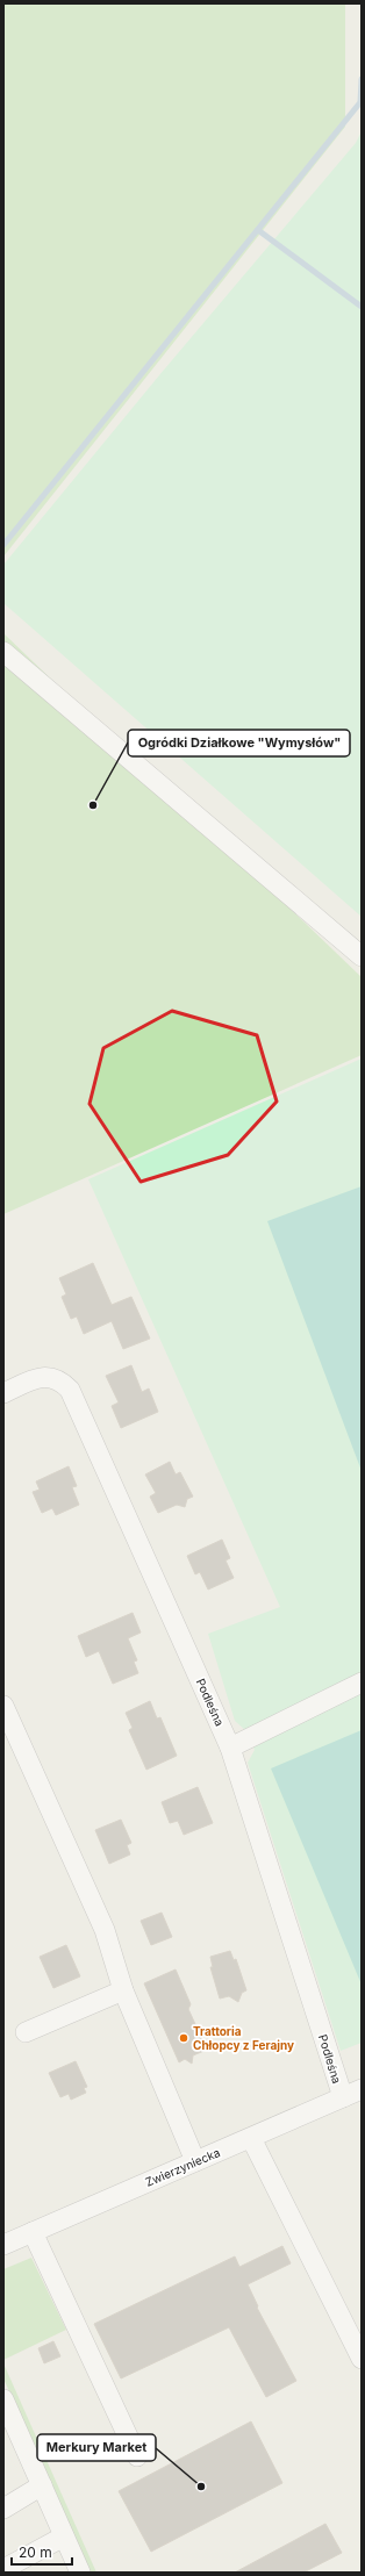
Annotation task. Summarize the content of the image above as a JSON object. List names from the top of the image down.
{
  "streets": {
    "street": ["Podleśna", "Zwierzyniecka"]
  },
  "crossings": [
    ["Podleśna", "Zwierzyniecka"]
  ],
  "places": ["Ogródki Działkowe \"Wymysłów\"", "Trattoria Chłopcy z Ferajny", "Merkury Market"],
  "scale_bar": "20 m"
}
